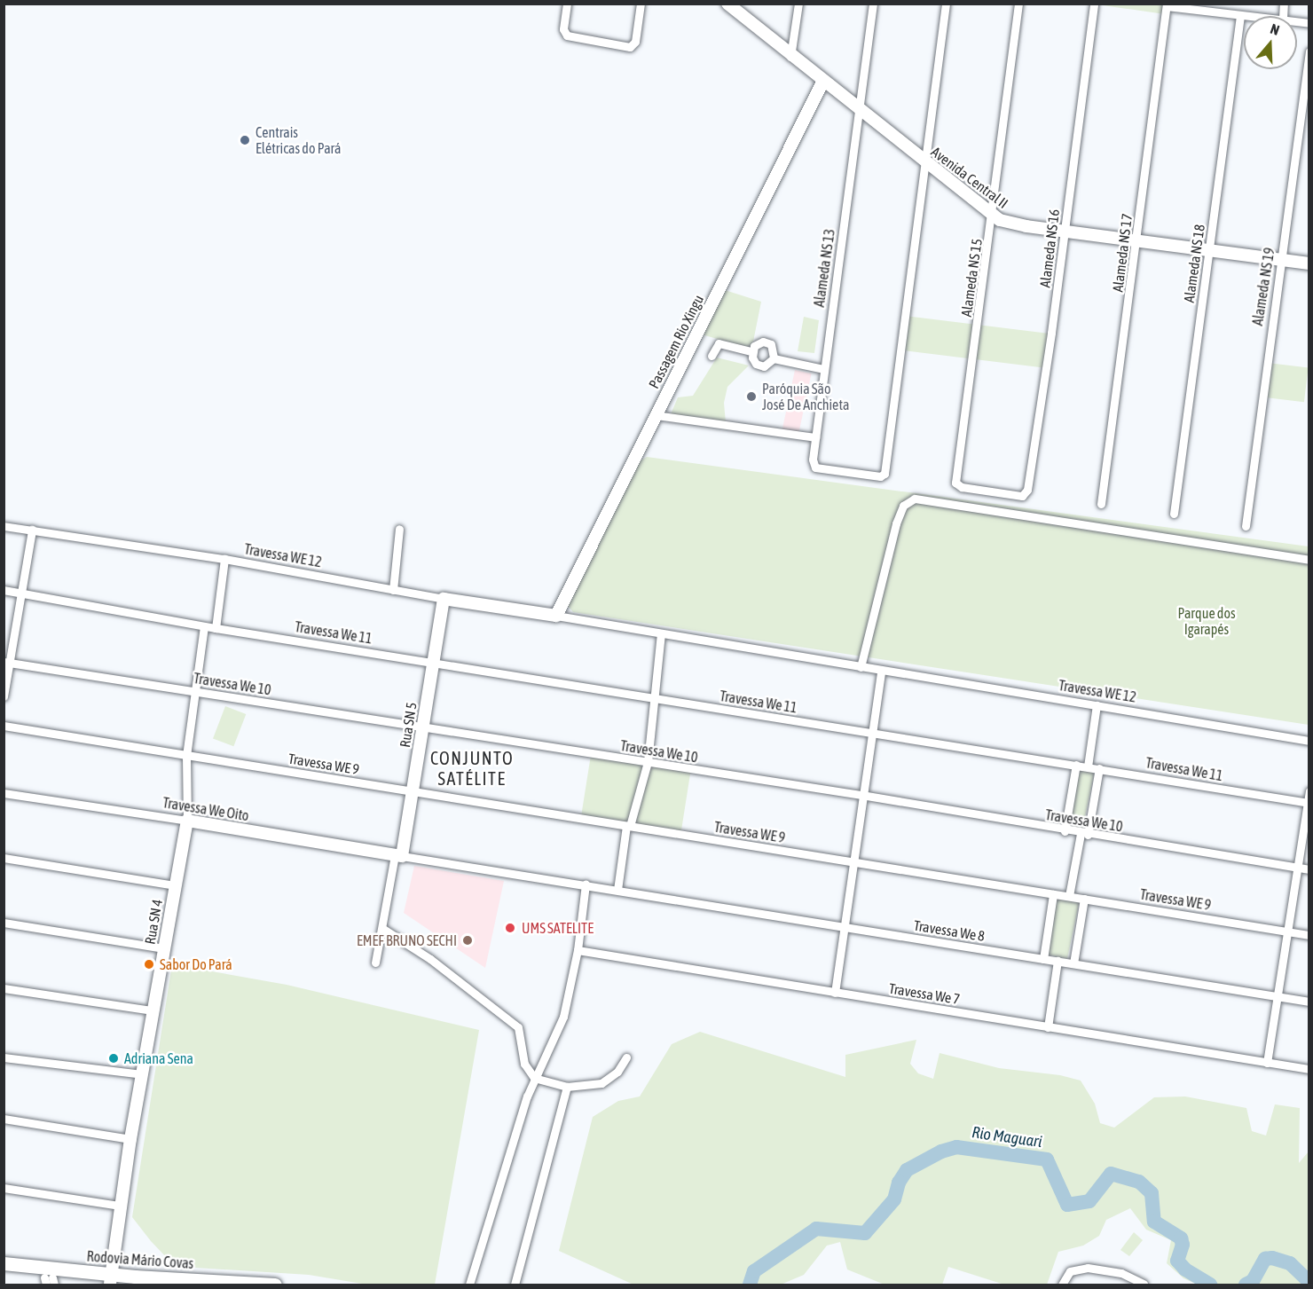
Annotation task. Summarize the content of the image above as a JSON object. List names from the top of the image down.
{
  "streets": {
    "main road": [
      "Avenida Central II",
      "Passagem Rio Xingu",
      "Travessa WE 12",
      "Rua SN 5",
      "Travessa We Oito",
      "Rua SN 4",
      "Rodovia Mário Covas"
    ],
    "street": [
      "Alameda NS 16",
      "Alameda NS 17",
      "Alameda NS 18",
      "Alameda NS 13",
      "Alameda NS 15",
      "Alameda NS 19",
      "Travessa We 11",
      "Travessa We 10",
      "Travessa WE 9",
      "Travessa We 8",
      "Travessa We 7"
    ]
  },
  "crossings": [
    ["Avenida Central II", "Alameda NS 16"],
    ["Avenida Central II", "Alameda NS 17"],
    ["Avenida Central II", "Alameda NS 18"],
    ["Avenida Central II", "Alameda NS 13"],
    ["Avenida Central II", "Alameda NS 15"],
    ["Avenida Central II", "Alameda NS 19"],
    ["Avenida Central II", "Passagem Rio Xingu"],
    ["Alameda NS 16", "Alameda NS 15"],
    ["Passagem Rio Xingu", "Travessa WE 12"],
    ["Travessa WE 12", "Rua SN 5"],
    ["Travessa We 11", "Rua SN 5"],
    ["Travessa We 11", "Rua SN 4"],
    ["Travessa We 10", "Rua SN 5"],
    ["Travessa We 10", "Rua SN 4"],
    ["Rua SN 5", "Travessa WE 9"],
    ["Rua SN 5", "Travessa We Oito"],
    ["Travessa WE 9", "Rua SN 4"],
    ["Travessa We Oito", "Rua SN 4"],
    ["Rua SN 4", "Rodovia Mário Covas"]
  ],
  "districts": ["CONJUNTO SATÉLITE"],
  "water": ["Rio Maguari"],
  "parks": ["Parque dos Igarapés"],
  "places": [
    "Centrais Elétricas do Pará",
    "Paróquia São José De Anchieta",
    "UMS SATELITE",
    "EMEF BRUNO SECHI",
    "Sabor Do Pará",
    "Adriana Sena"
  ],
  "north": "top"
}
